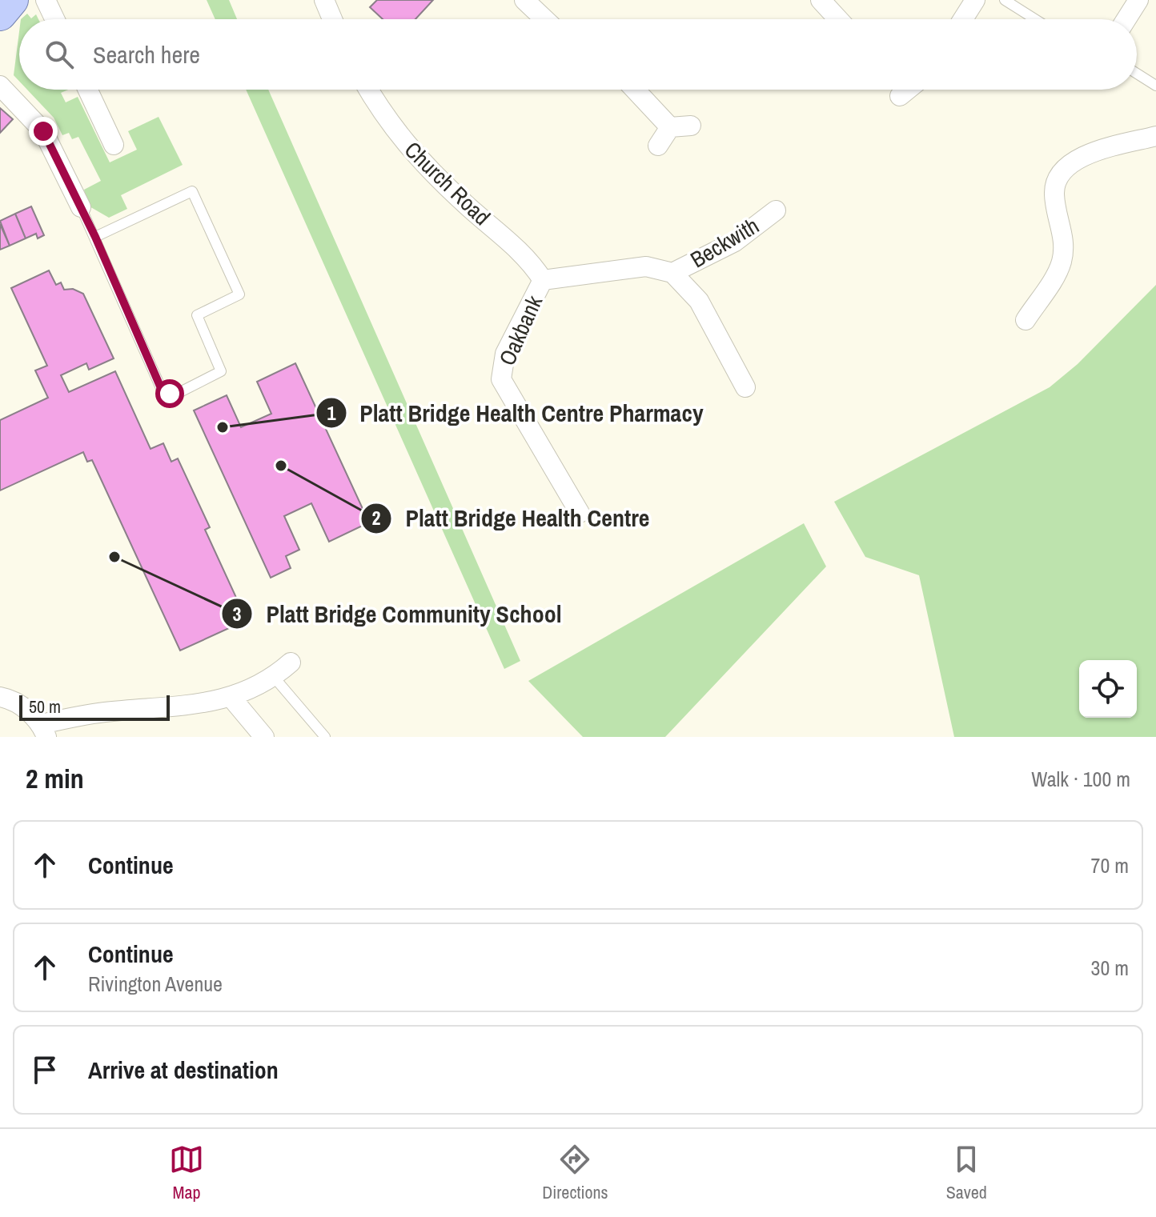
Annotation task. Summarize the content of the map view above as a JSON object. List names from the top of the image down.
{
  "streets": {
    "street": ["Church Road", "Beckwith", "Oakbank"]
  },
  "crossings": [
    ["Church Road", "Oakbank"]
  ],
  "places": ["Platt Bridge Health Centre Pharmacy", "Platt Bridge Health Centre", "Platt Bridge Community School"],
  "scale_bar": "50 m",
  "page": {
    "search": "Search here",
    "scale": "50 m",
    "heading": ["2 min", "Walk · 100 m"],
    "list": [
      ["Continue", "70 m"],
      ["Continue", "Rivington Avenue", "30 m"],
      "Arrive at destination"
    ],
    "nav": ["Map", "Directions", "Saved"]
  }
}
